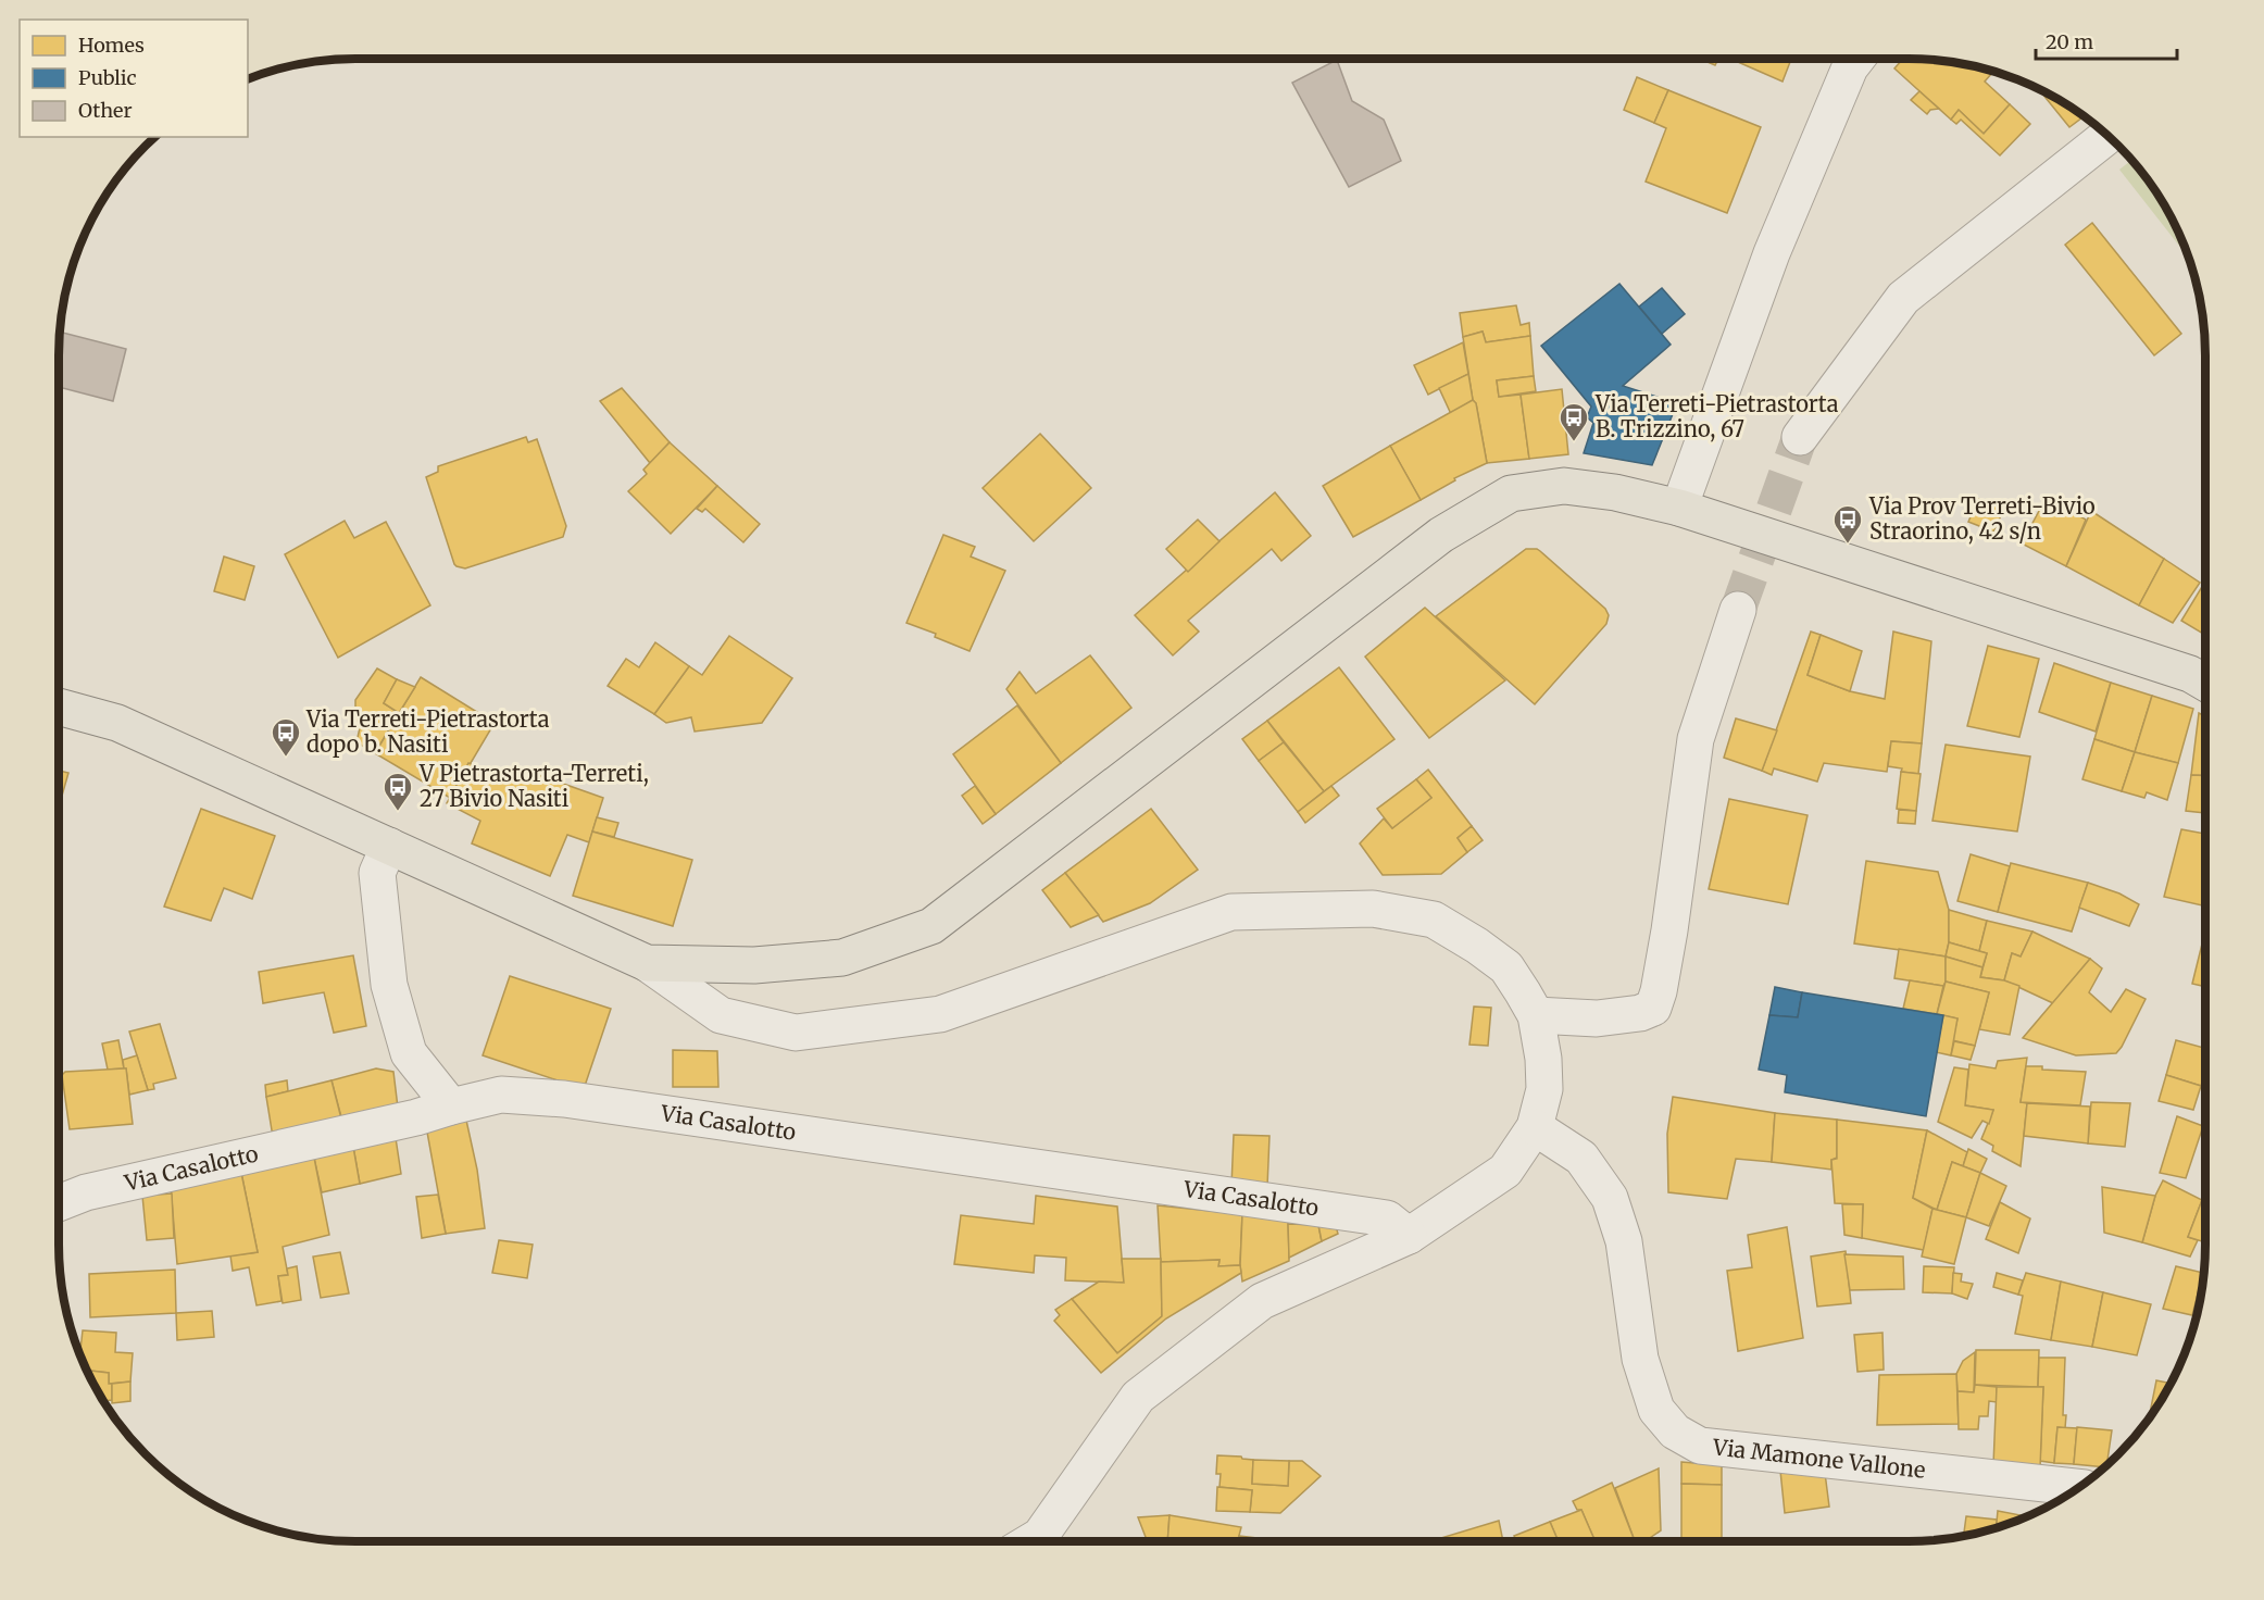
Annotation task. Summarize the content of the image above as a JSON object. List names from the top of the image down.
{
  "streets": {
    "street": ["Via Casalotto", "Via Mamone Vallone"]
  },
  "places": {
    "bus stop": [
      "Via Terreti-Pietrastorta B. Trizzino, 67",
      "Via Prov Terreti-Bivio Straorino, 42 s/n",
      "Via Terreti-Pietrastorta dopo b. Nasiti",
      "V Pietrastorta-Terreti, 27 Bivio Nasiti"
    ]
  },
  "legend": ["Homes", "Public", "Other"],
  "scale_bar": "20 m"
}
